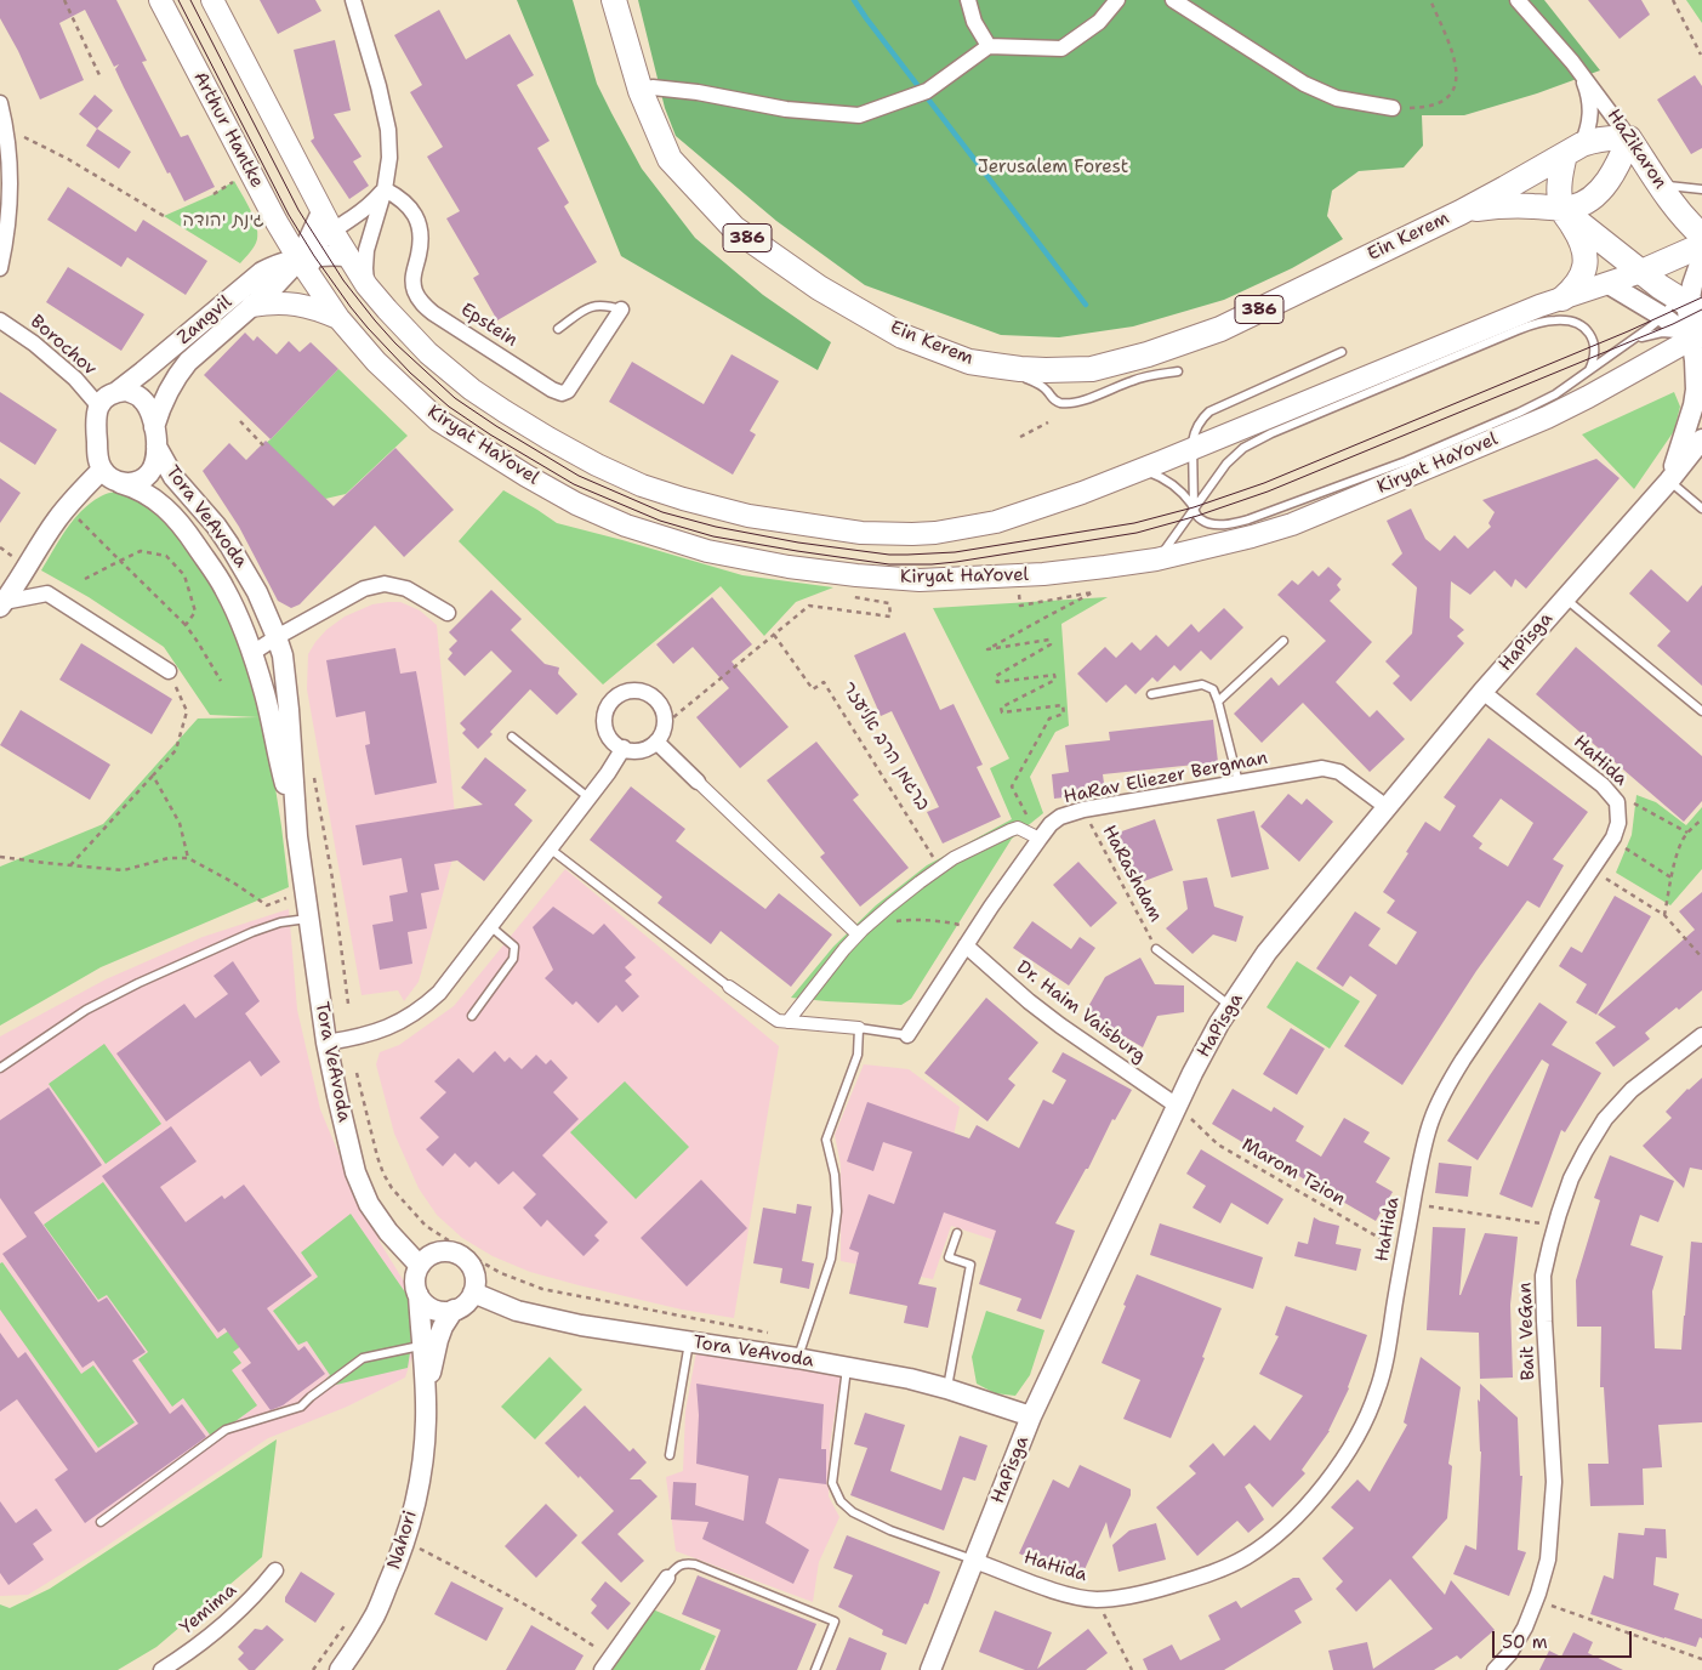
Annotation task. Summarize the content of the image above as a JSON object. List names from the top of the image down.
{
  "streets": {
    "main road": [
      "Arthur Hantke",
      "HaZikaron",
      "Ein Kerem",
      "386",
      "Kiryat HaYovel"
    ],
    "street": [
      "Zangvil",
      "Epstein",
      "Borochov",
      "Tora VeAvoda",
      "HaPisga",
      "HaHida",
      "HaRav Eliezer Bergman",
      "Dr. Haim Vaisburg",
      "Bait VeGan",
      "Nahori",
      "Yemima"
    ],
    "path": ["ברגמן הרב אליעזר", "HaRashdam", "Marom Tzion"]
  },
  "crossings": [
    ["Arthur Hantke", "Zangvil"],
    ["Arthur Hantke", "Kiryat HaYovel"],
    ["HaZikaron", "Ein Kerem"],
    ["Zangvil", "Borochov"],
    ["Zangvil", "Kiryat HaYovel"],
    ["Zangvil", "Tora VeAvoda"],
    ["Borochov", "Tora VeAvoda"],
    ["Kiryat HaYovel", "HaPisga"],
    ["Tora VeAvoda", "HaPisga"],
    ["HaPisga", "HaHida"],
    ["HaPisga", "HaRav Eliezer Bergman"],
    ["HaPisga", "Dr. Haim Vaisburg"],
    ["HaPisga", "Marom Tzion"],
    ["HaHida", "Marom Tzion"],
    ["HaRav Eliezer Bergman", "HaRashdam"],
    ["HaRav Eliezer Bergman", "Dr. Haim Vaisburg"],
    ["Dr. Haim Vaisburg", "Marom Tzion"]
  ],
  "parks": ["Jerusalem Forest", "גינת יהודה"],
  "scale_bar": "50 m"
}
